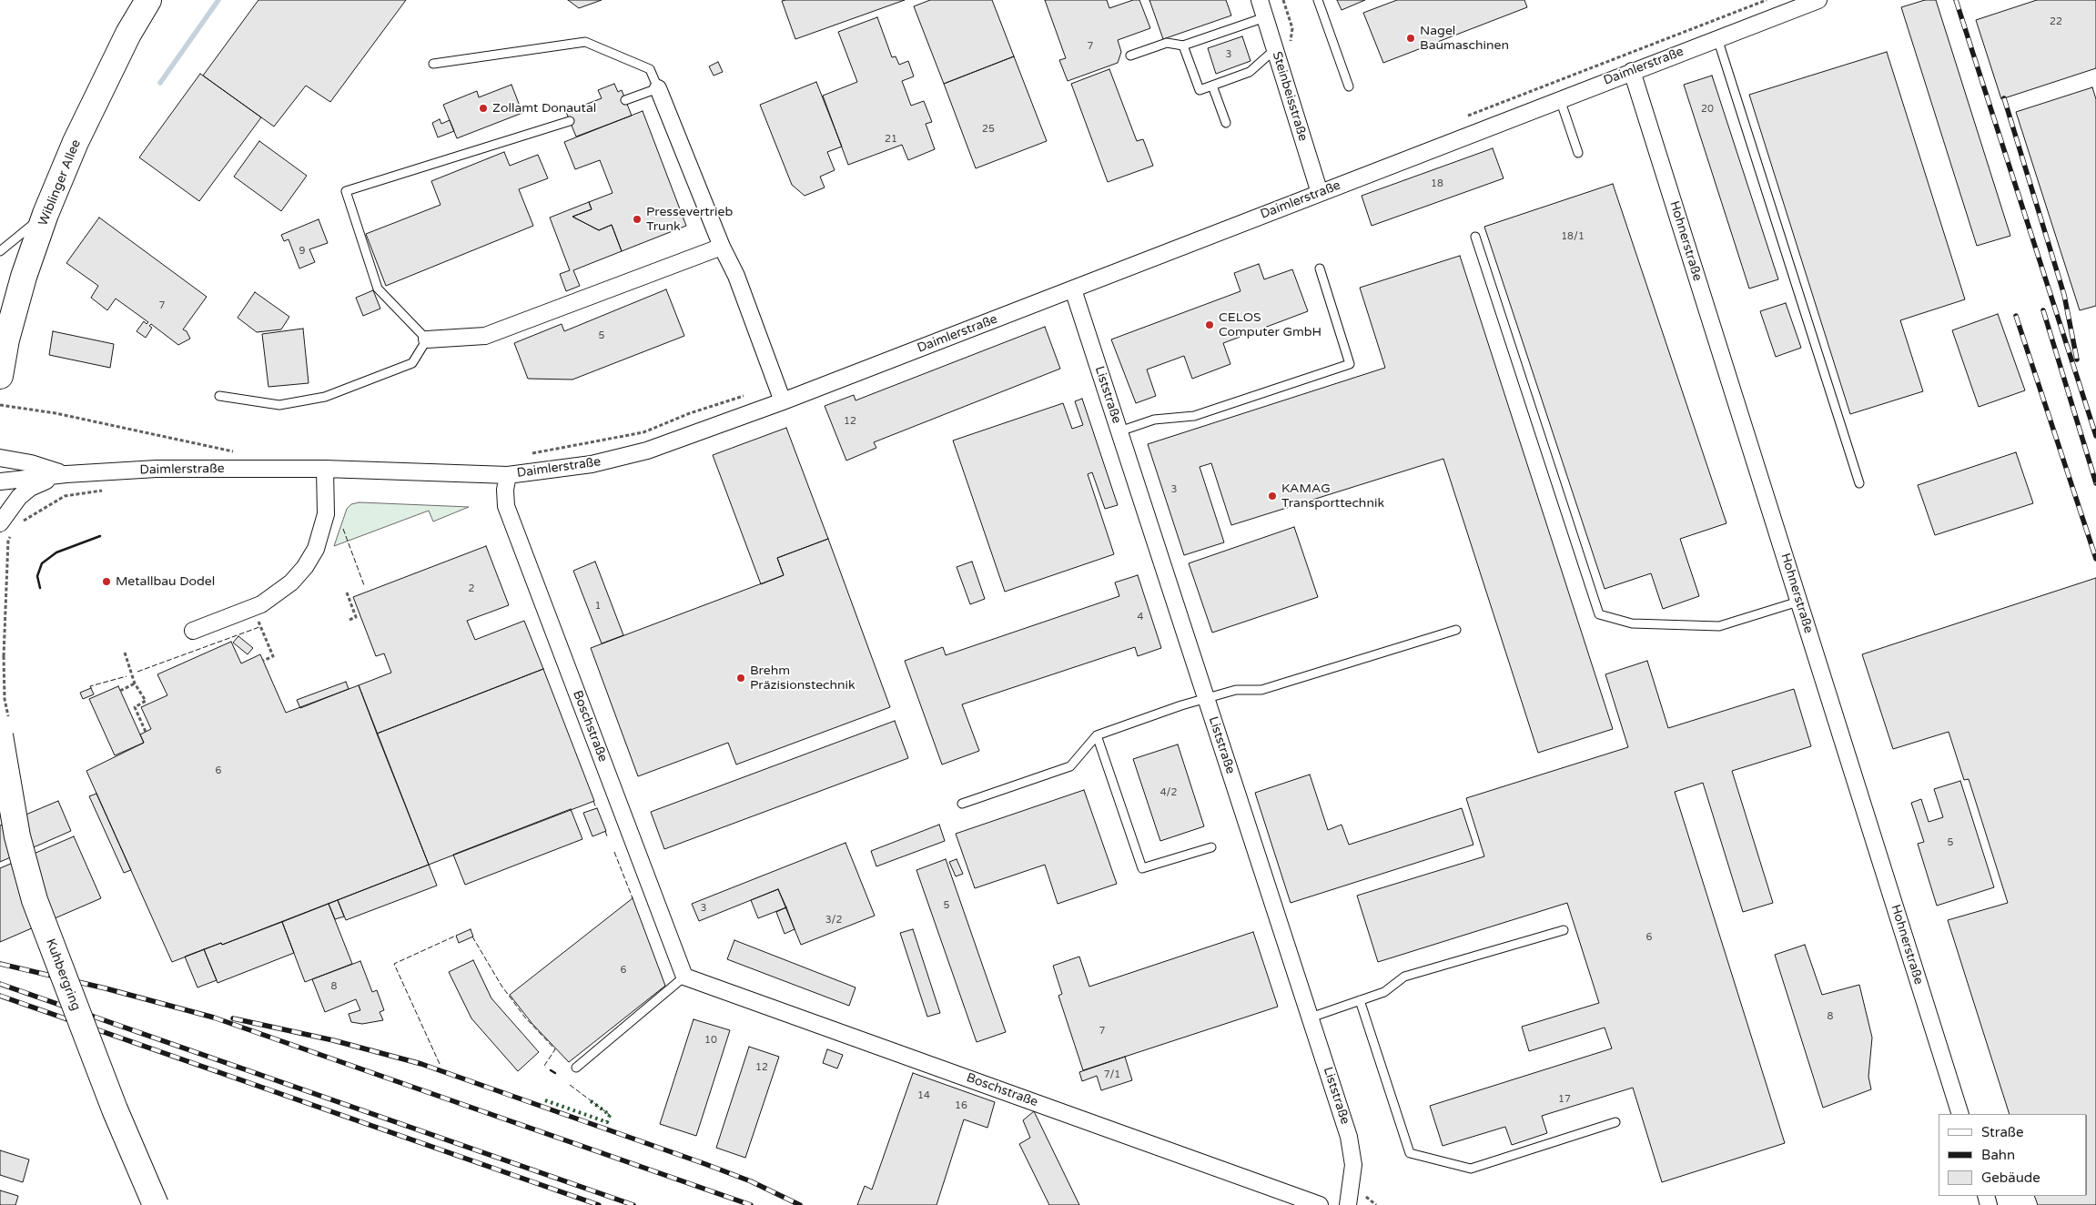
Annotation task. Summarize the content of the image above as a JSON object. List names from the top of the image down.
{
  "streets": {
    "main road": ["Wiblinger Allee", "Kuhbergring"],
    "street": [
      "Daimlerstraße",
      "Steinbeisstraße",
      "Hohnerstraße",
      "Liststraße",
      "Boschstraße"
    ]
  },
  "crossings": [
    ["Daimlerstraße", "Steinbeisstraße"],
    ["Daimlerstraße", "Hohnerstraße"],
    ["Daimlerstraße", "Liststraße"],
    ["Daimlerstraße", "Boschstraße"]
  ],
  "places": [
    "Nagel Baumaschinen",
    "Zollamt Donautal",
    "Pressevertrieb Trunk",
    "CELOS Computer GmbH",
    "KAMAG Transporttechnik",
    "Metallbau Dodel",
    "Brehm Präzisionstechnik"
  ],
  "house_numbers": [
    "22",
    "7",
    "3",
    "20",
    "25",
    "21",
    "18",
    "18/1",
    "9",
    "7",
    "5",
    "12",
    "3",
    "2",
    "1",
    "4",
    "6",
    "4/2",
    "5",
    "5",
    "3",
    "3/2",
    "6",
    "6",
    "8",
    "8",
    "7",
    "10",
    "12",
    "7/1",
    "14",
    "17",
    "16"
  ],
  "legend": ["Straße", "Bahn", "Gebäude"]
}
